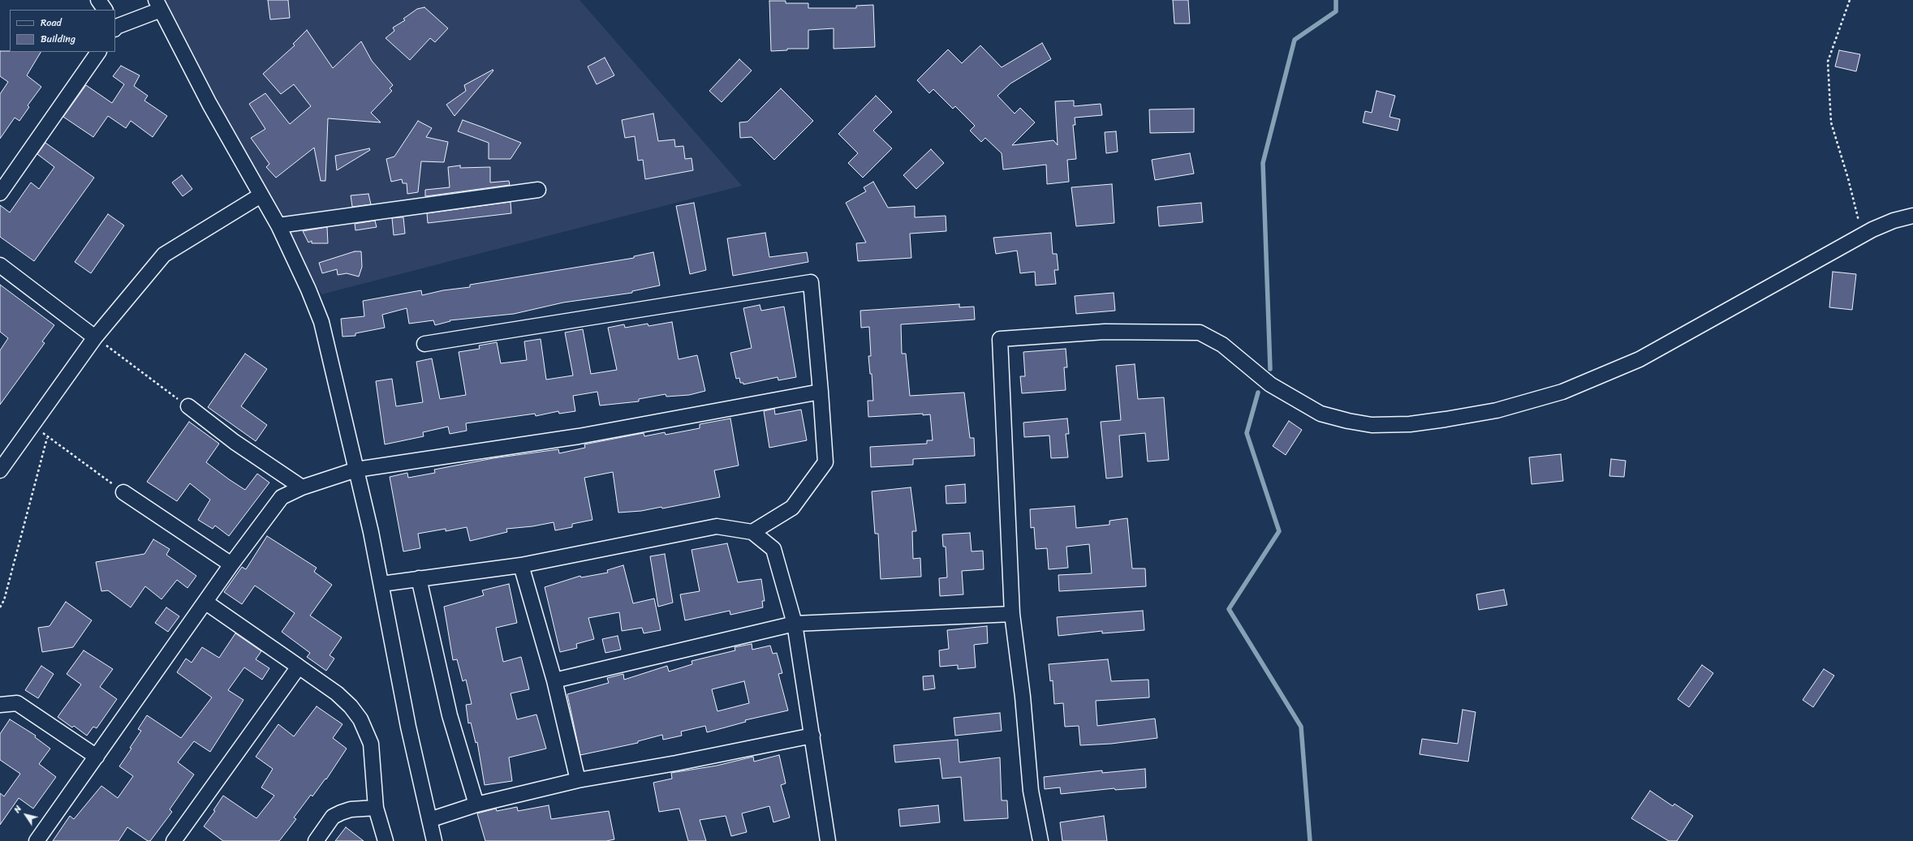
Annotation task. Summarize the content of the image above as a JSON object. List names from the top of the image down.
{
  "legend": ["Road", "Building"],
  "north": "top left"
}
